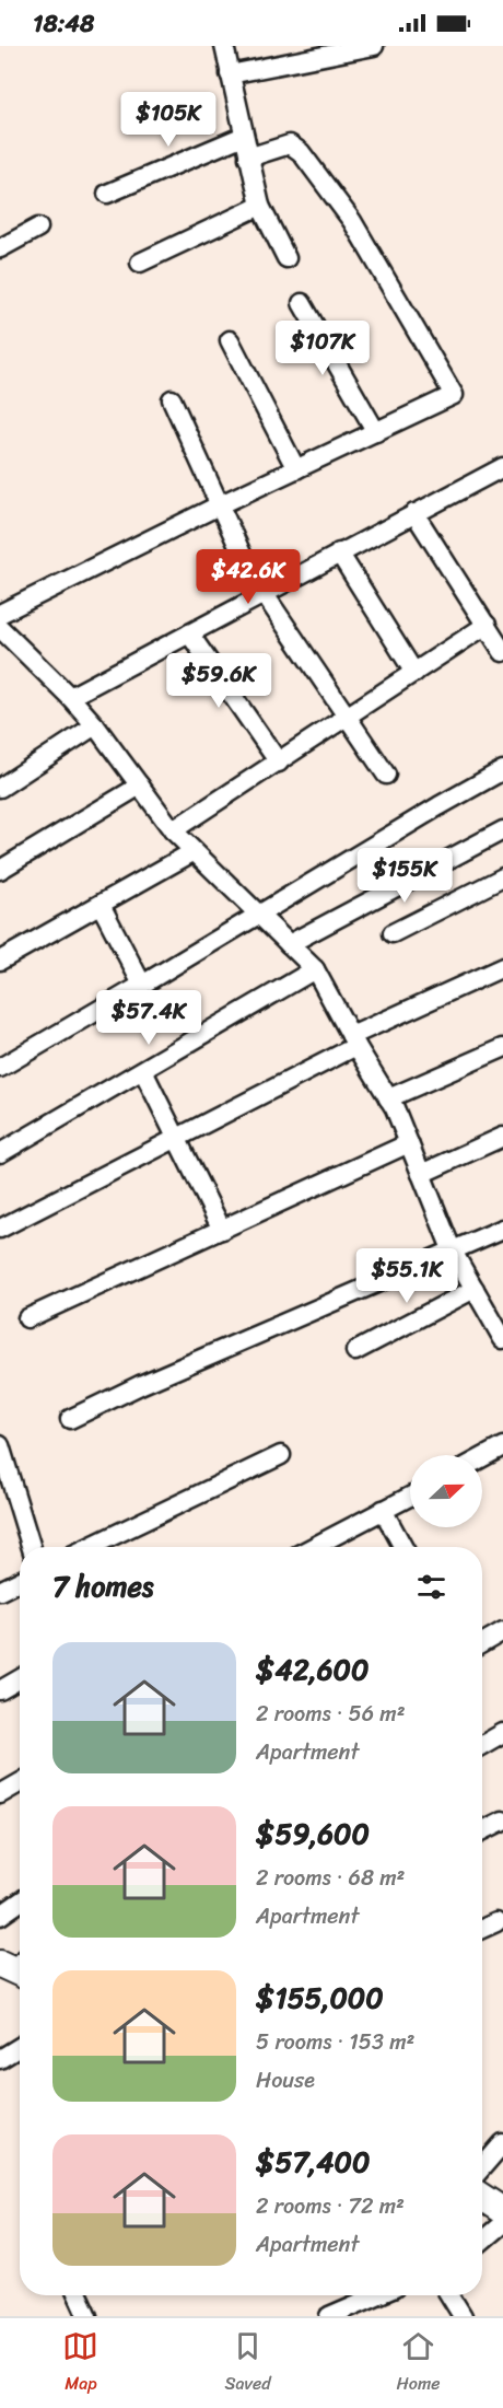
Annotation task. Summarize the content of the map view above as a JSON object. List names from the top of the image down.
{
  "north": "right",
  "page": {
    "status": "18:48",
    "price": [
      "$105K",
      "$107K",
      "$42.6K",
      "$59.6K",
      "$155K",
      "$57.4K",
      "$55.1K"
    ],
    "heading": "7 homes",
    "list": [
      {
        "name": "$42,600",
        "note": "2 rooms · 56 m² · Apartment"
      },
      {
        "name": "$59,600",
        "note": "2 rooms · 68 m² · Apartment"
      },
      {
        "name": "$155,000",
        "note": "5 rooms · 153 m² · House"
      },
      {
        "name": "$57,400",
        "note": "2 rooms · 72 m² · Apartment"
      }
    ],
    "tabs": ["Map", "Saved", "Home"]
  }
}
